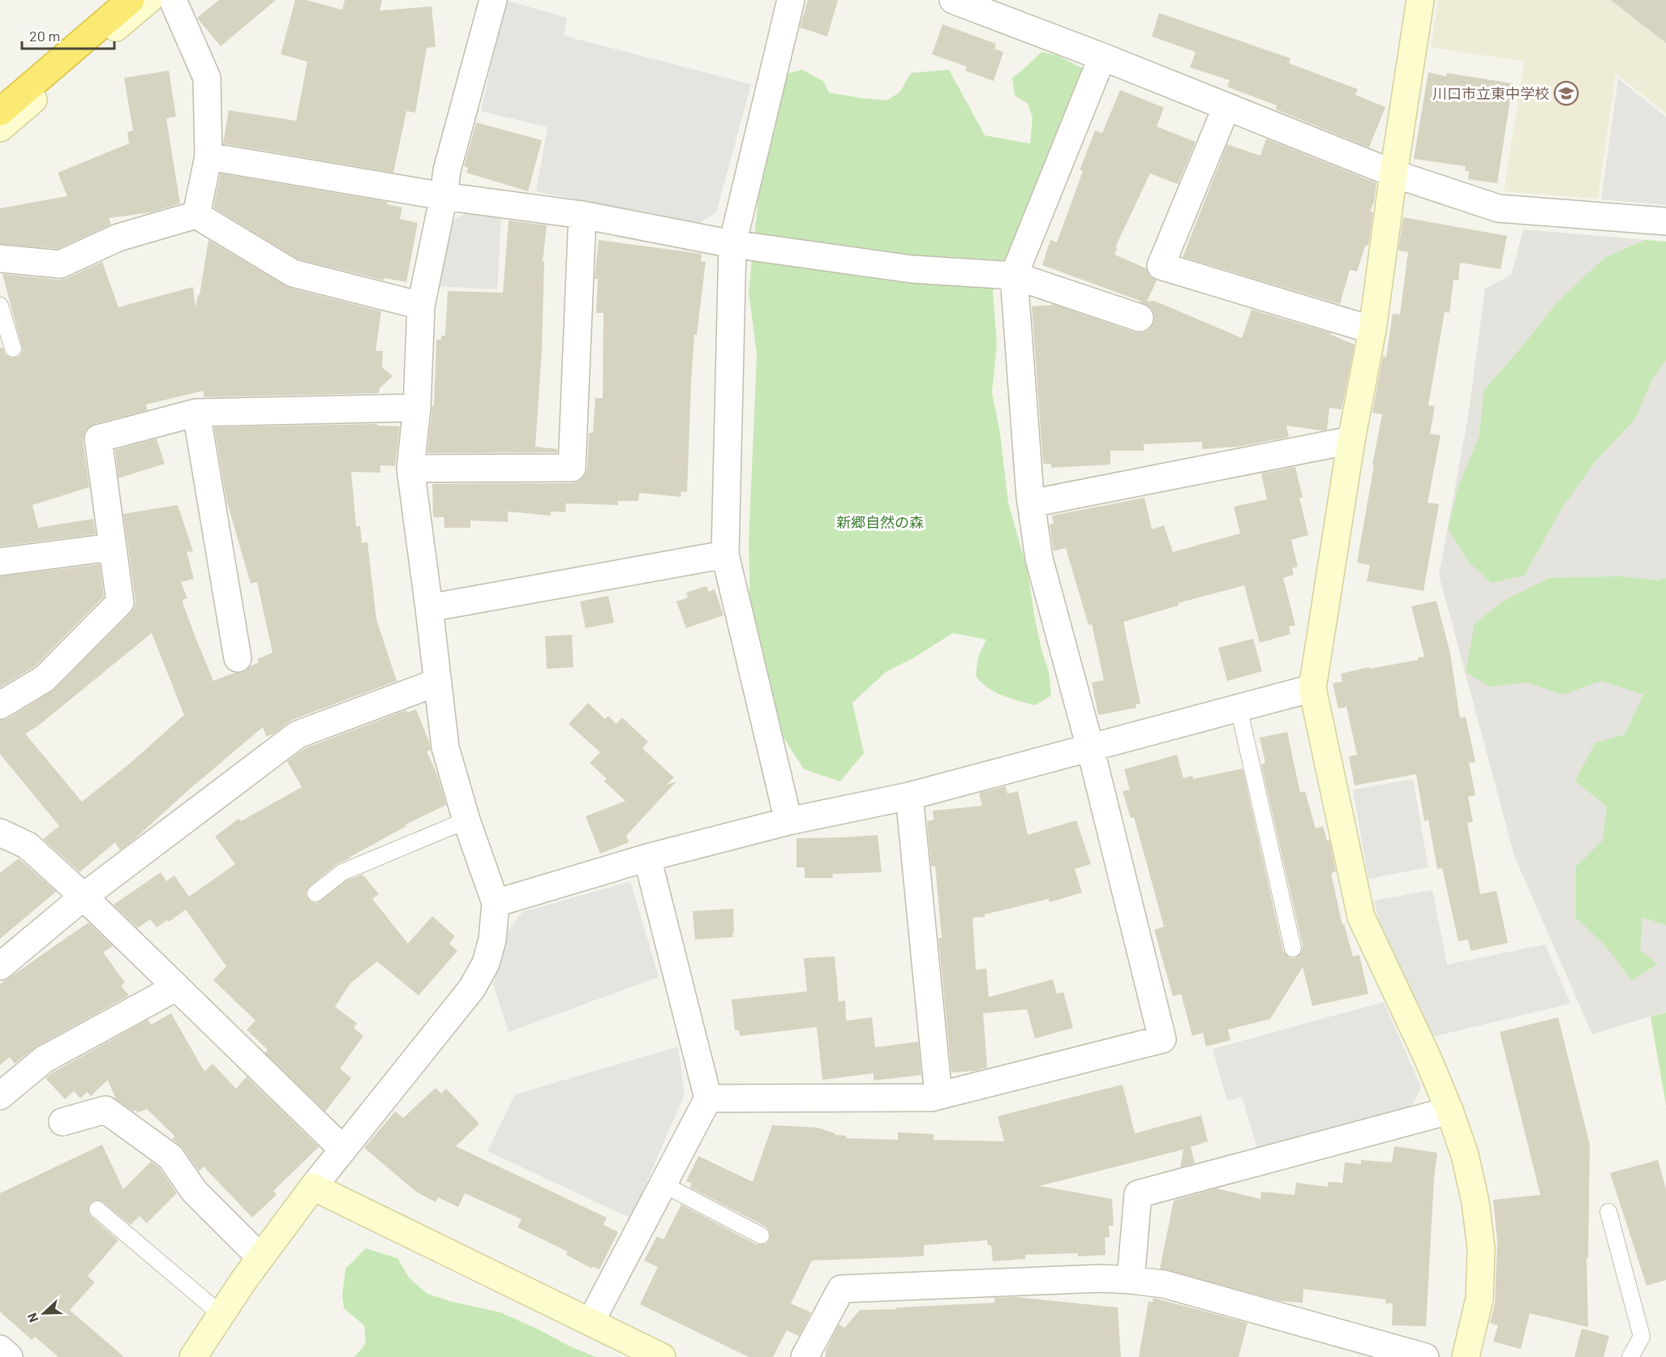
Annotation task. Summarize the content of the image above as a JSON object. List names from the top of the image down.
{
  "parks": ["新郷自然の森"],
  "places": {
    "school or university": ["川口市立東中学校"]
  },
  "scale_bar": "20 m",
  "north": "left"
}
